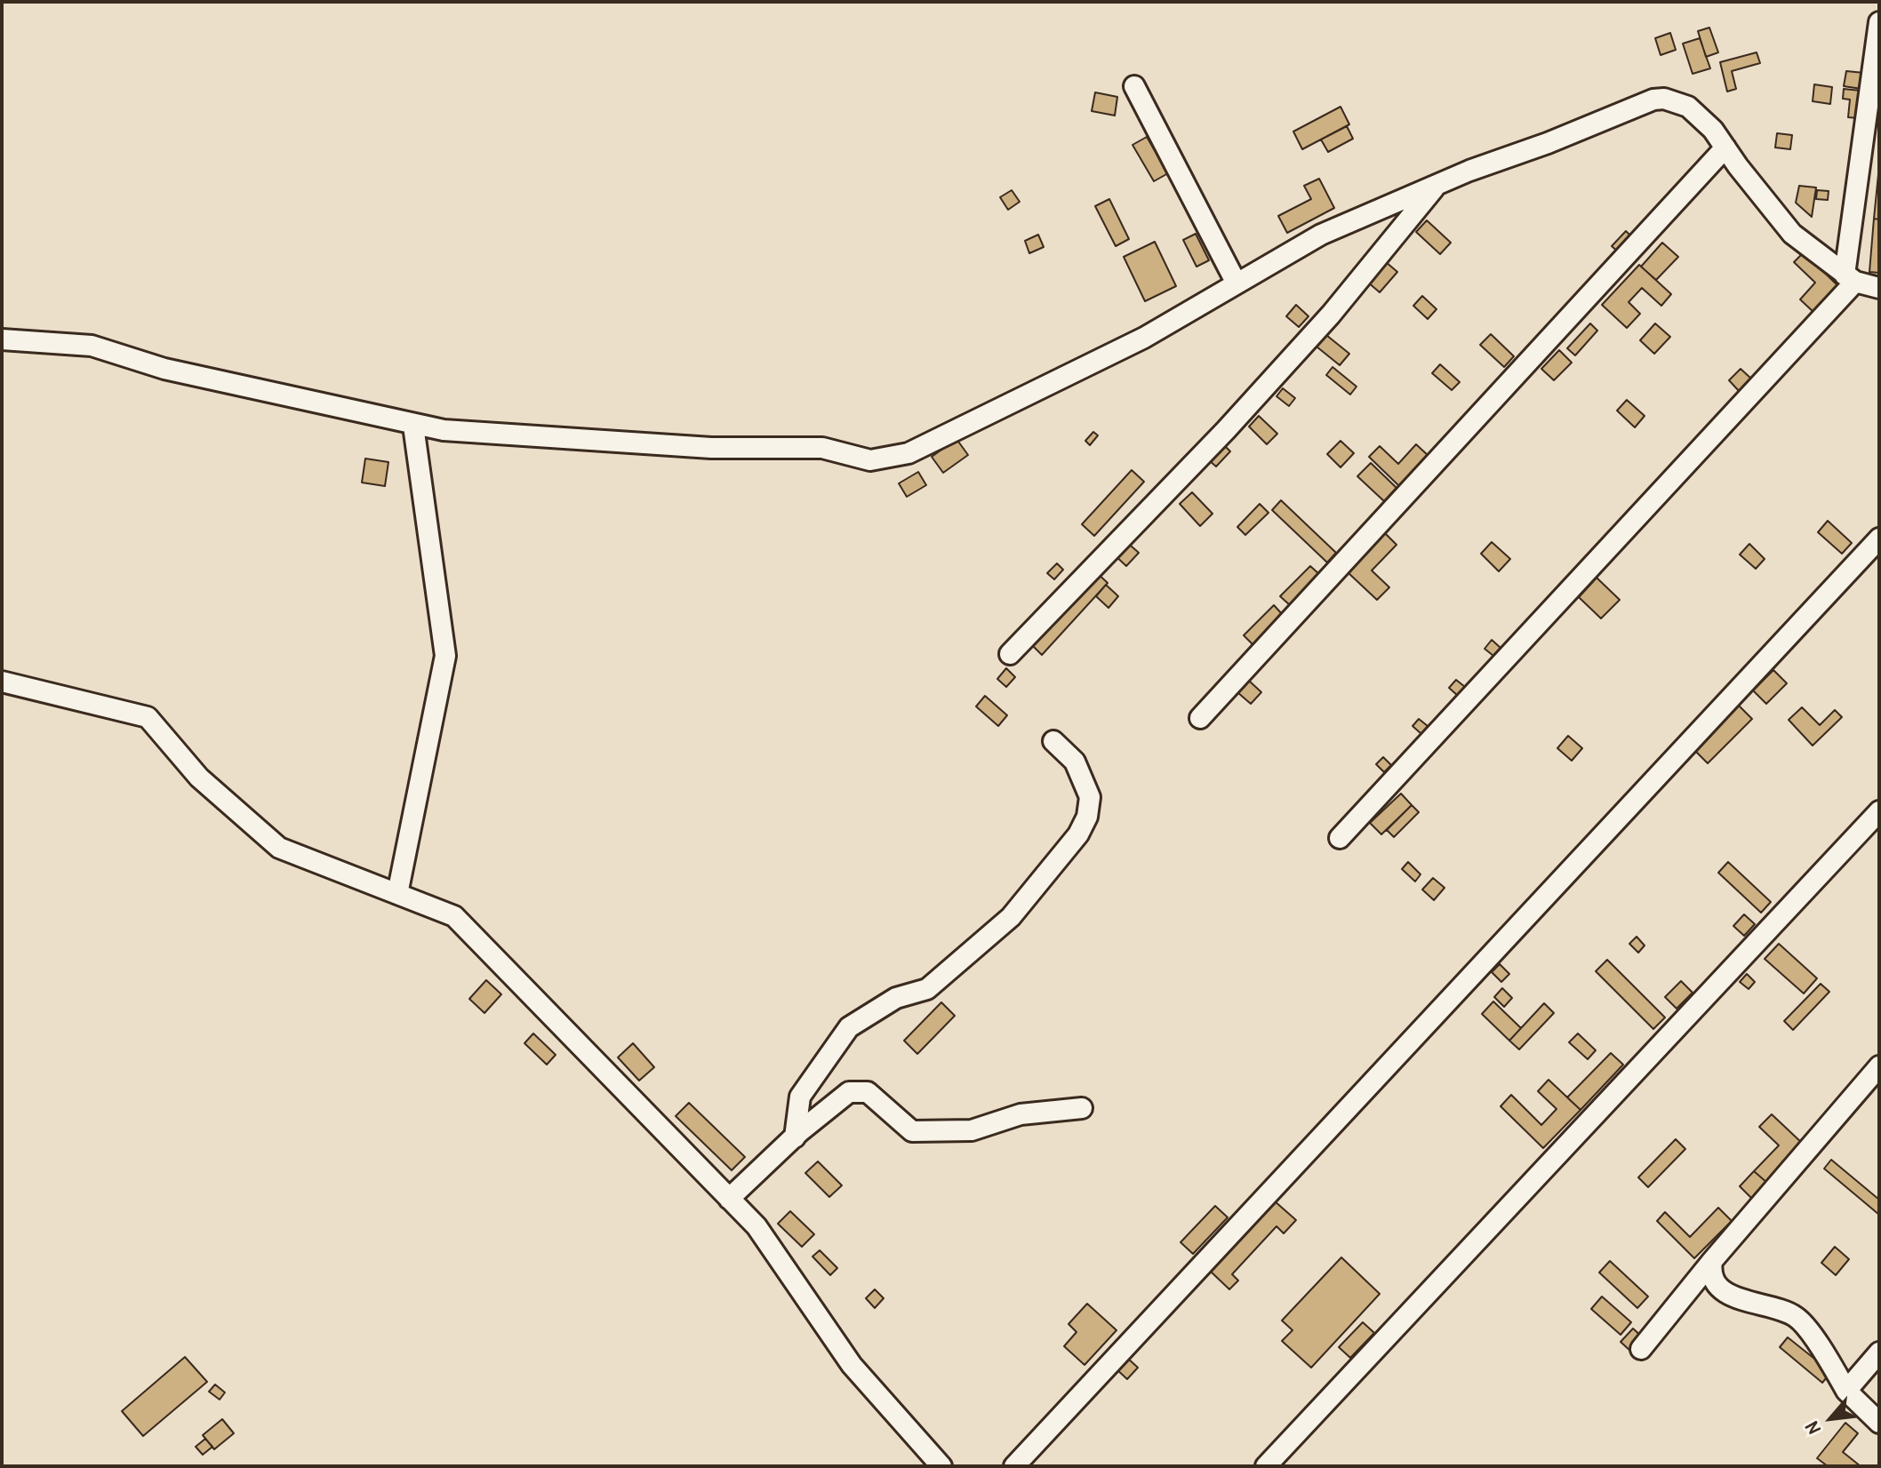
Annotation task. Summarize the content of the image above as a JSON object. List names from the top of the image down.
{
  "north": "bottom left"
}
